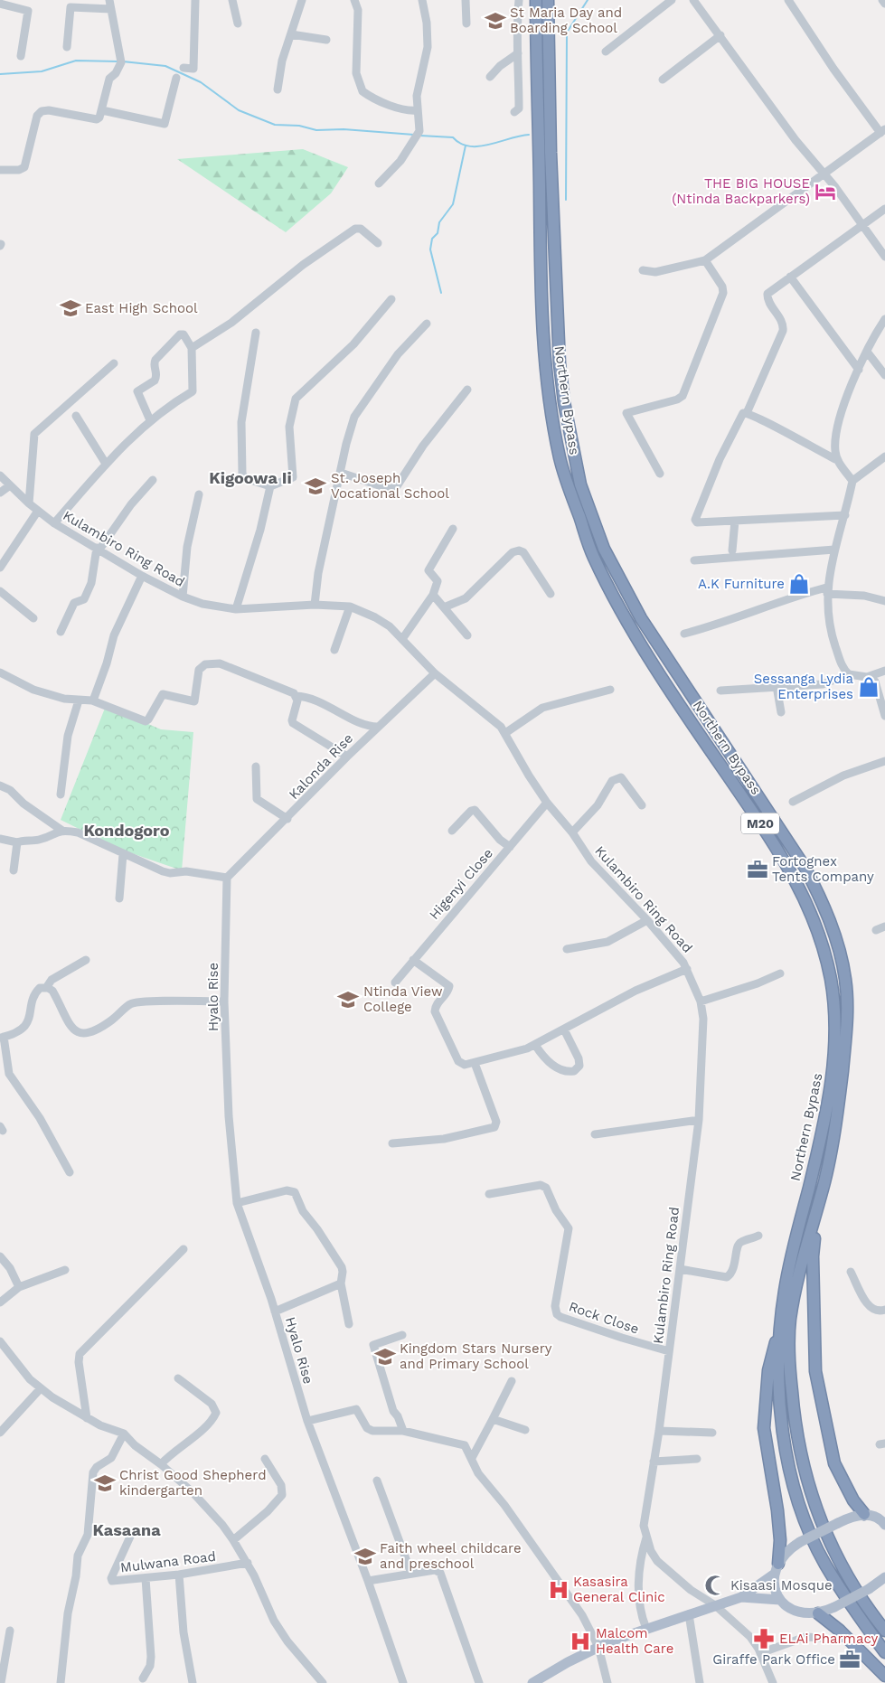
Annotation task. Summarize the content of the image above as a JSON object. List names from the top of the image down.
{
  "streets": {
    "highway": ["Northern Bypass", "M20"],
    "street": [
      "Kulambiro Ring Road",
      "Kalonda Rise",
      "Higenyi Close",
      "Hyalo Rise",
      "Rock Close",
      "Mulwana Road"
    ]
  },
  "crossings": [
    ["Kulambiro Ring Road", "Kalonda Rise"],
    ["Kulambiro Ring Road", "Higenyi Close"],
    ["Kulambiro Ring Road", "Rock Close"],
    ["Kalonda Rise", "Hyalo Rise"]
  ],
  "districts": ["Kigoowa Ii", "Kondogoro", "Kasaana"],
  "places": {
    "school or university": [
      "St Maria Day and Boarding School",
      "East High School",
      "St. Joseph Vocational School",
      "Ntinda View College",
      "Kingdom Stars Nursery and Primary School",
      "Christ Good Shepherd kindergarten",
      "Faith wheel childcare and preschool"
    ],
    "hotel": ["THE BIG HOUSE (Ntinda Backparkers)"],
    "shop": ["A.K Furniture", "Sessanga Lydia Enterprises"],
    "office": ["Fortognex Tents Company", "Giraffe Park Office"],
    "mosque": ["Kisaasi Mosque"],
    "hospital": ["Kasasira General Clinic", "Malcom Health Care"],
    "pharmacy": ["ELAi Pharmacy"]
  }
}
